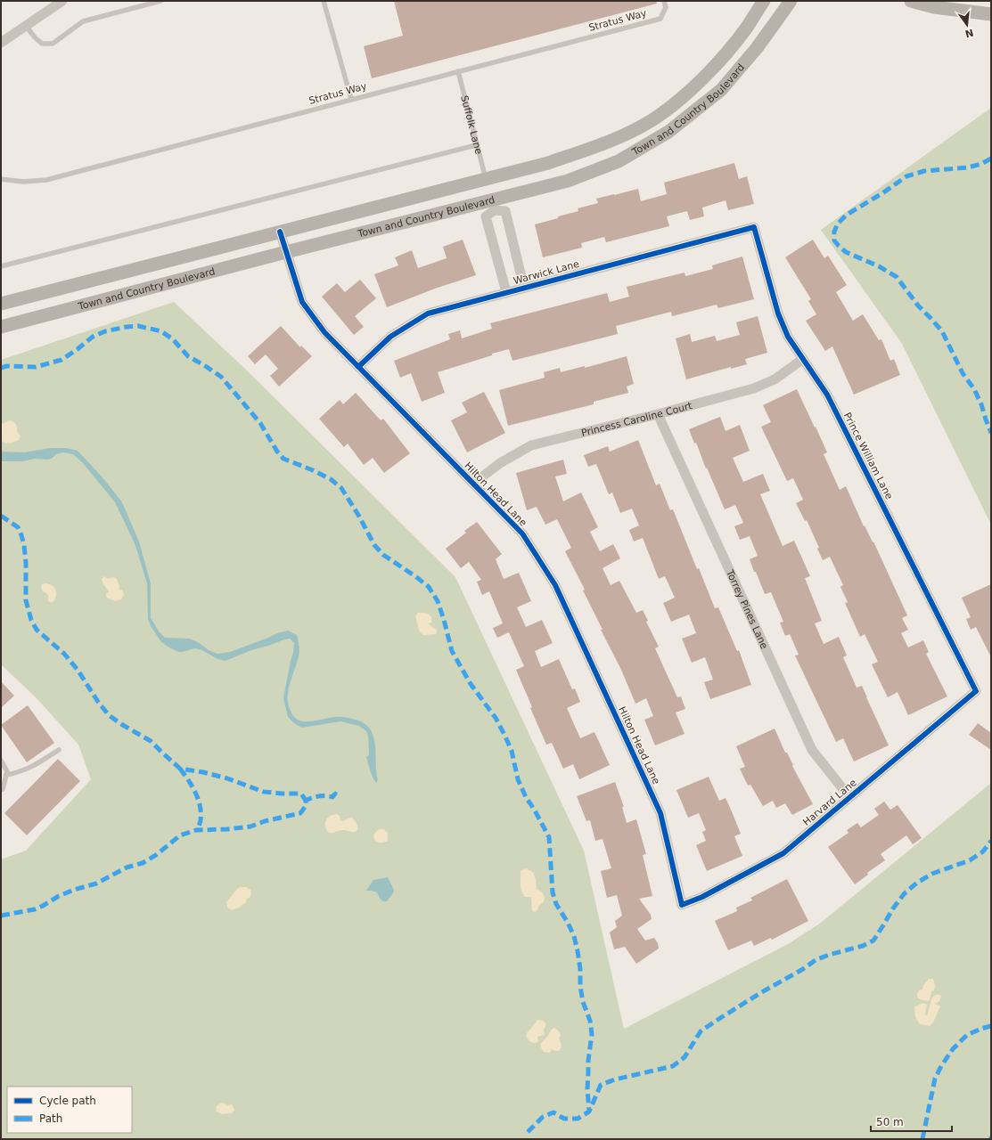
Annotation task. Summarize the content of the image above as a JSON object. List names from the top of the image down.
{
  "streets": {
    "main road": ["Town and Country Boulevard"],
    "street": [
      "Warwick Lane",
      "Princess Caroline Court",
      "Prince William Lane",
      "Hilton Head Lane",
      "Torrey Pines Lane",
      "Harvard Lane"
    ],
    "lane": ["Stratus Way", "Suffolk Lane"]
  },
  "crossings": [
    ["Stratus Way", "Suffolk Lane"],
    ["Town and Country Boulevard", "Suffolk Lane"],
    ["Town and Country Boulevard", "Hilton Head Lane"],
    ["Warwick Lane", "Prince William Lane"],
    ["Warwick Lane", "Hilton Head Lane"],
    ["Princess Caroline Court", "Prince William Lane"],
    ["Princess Caroline Court", "Hilton Head Lane"],
    ["Princess Caroline Court", "Torrey Pines Lane"],
    ["Prince William Lane", "Harvard Lane"],
    ["Hilton Head Lane", "Harvard Lane"],
    ["Torrey Pines Lane", "Harvard Lane"]
  ],
  "legend": ["Cycle path", "Path"],
  "scale_bar": "50 m",
  "north": "bottom"
}
